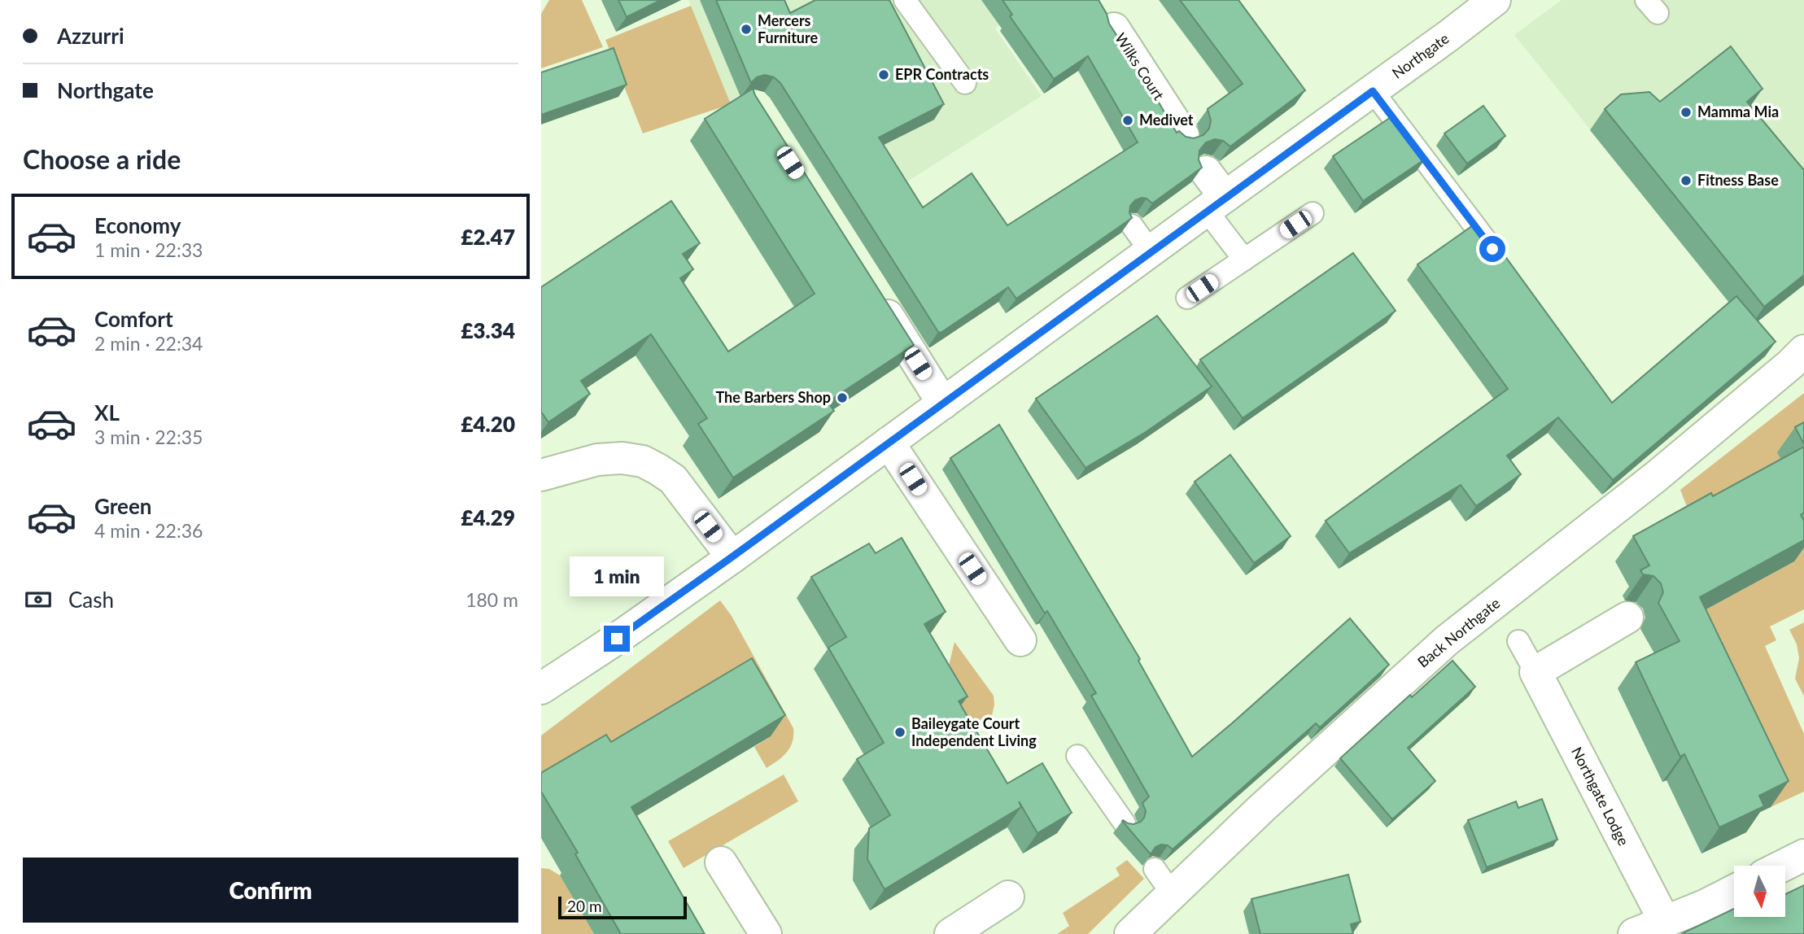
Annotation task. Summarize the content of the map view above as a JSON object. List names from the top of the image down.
{
  "streets": {
    "street": [
      "Northgate",
      "Wilks Court",
      "Back Northgate",
      "Northgate Lodge"
    ]
  },
  "places": [
    "Mercers Furniture",
    "EPR Contracts",
    "Mamma Mia",
    "Medivet",
    "Fitness Base",
    "The Barbers Shop",
    "Baileygate Court Independent Living"
  ],
  "scale_bar": "20 m",
  "north": "bottom",
  "page": {
    "banner": ["Azzurri", "Northgate"],
    "heading": "Choose a ride",
    "list": [
      {
        "name": "Economy",
        "note": "1 min · 22:33",
        "value": "£2.47"
      },
      {
        "name": "Comfort",
        "note": "2 min · 22:34",
        "value": "£3.34"
      },
      {
        "name": "XL",
        "note": "3 min · 22:35",
        "value": "£4.20"
      },
      {
        "name": "Green",
        "note": "4 min · 22:36",
        "value": "£4.29"
      }
    ],
    "bubble": "1 min",
    "pay": ["Cash", "180 m"],
    "buttons": "Confirm",
    "scale": "20 m"
  }
}
